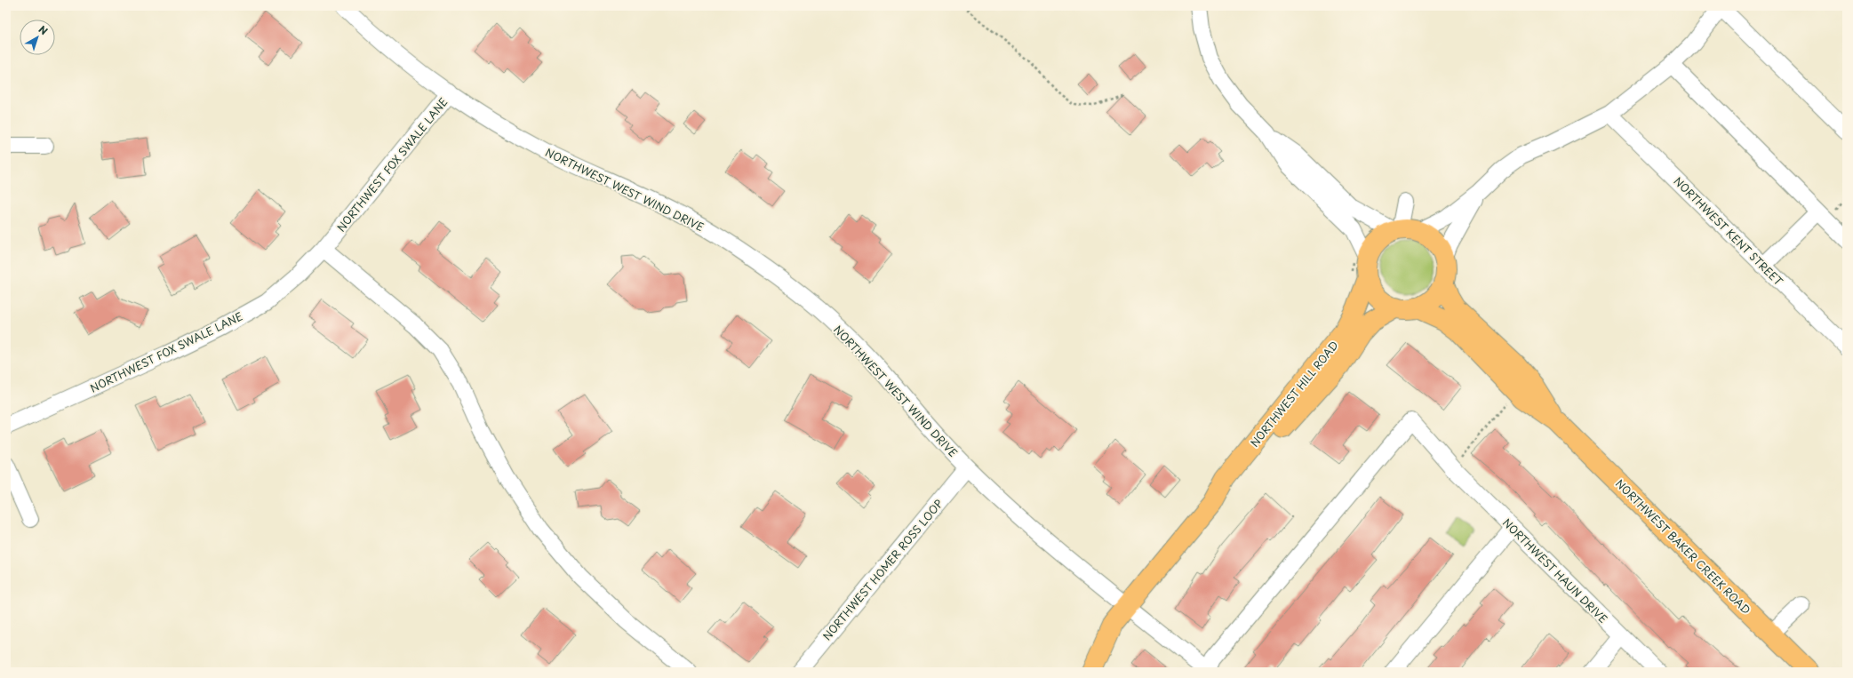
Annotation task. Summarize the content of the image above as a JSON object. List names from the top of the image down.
{
  "streets": {
    "main road": ["NORTHWEST HILL ROAD", "NORTHWEST BAKER CREEK ROAD"],
    "street": [
      "NORTHWEST FOX SWALE LANE",
      "NORTHWEST WEST WIND DRIVE",
      "NORTHWEST KENT STREET",
      "NORTHWEST HOMER ROSS LOOP",
      "NORTHWEST HAUN DRIVE"
    ]
  },
  "crossings": [
    ["NORTHWEST FOX SWALE LANE", "NORTHWEST WEST WIND DRIVE"],
    ["NORTHWEST WEST WIND DRIVE", "NORTHWEST HILL ROAD"],
    ["NORTHWEST WEST WIND DRIVE", "NORTHWEST HOMER ROSS LOOP"],
    ["NORTHWEST WEST WIND DRIVE", "NORTHWEST HAUN DRIVE"]
  ],
  "north": "top right"
}
